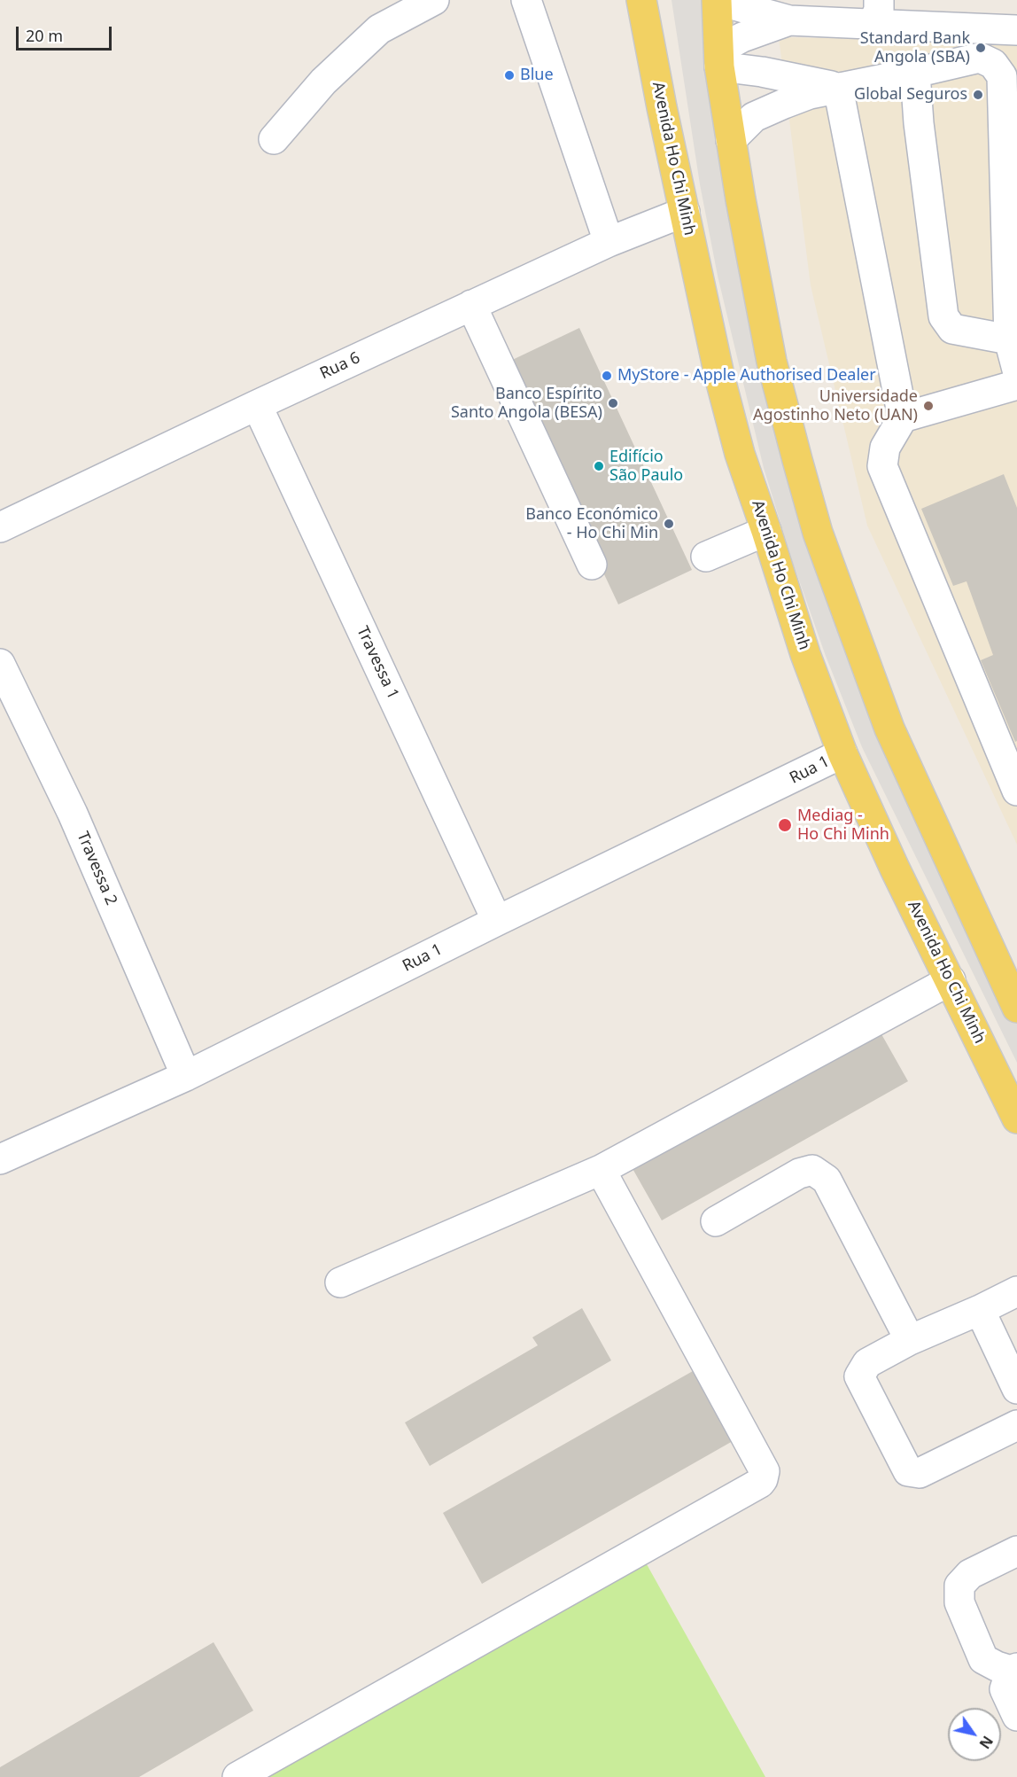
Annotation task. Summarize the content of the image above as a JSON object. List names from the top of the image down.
{
  "streets": {
    "main road": ["Avenida Ho Chi Minh"],
    "street": [
      "Rua 6",
      "Travessa 1",
      "Rua 1",
      "Travessa 2"
    ]
  },
  "crossings": [
    ["Avenida Ho Chi Minh", "Rua 6"],
    ["Avenida Ho Chi Minh", "Rua 1"],
    ["Rua 6", "Travessa 1"],
    ["Travessa 1", "Rua 1"],
    ["Rua 1", "Travessa 2"]
  ],
  "places": [
    "Standard Bank Angola (SBA)",
    "Blue",
    "Global Seguros",
    "MyStore - Apple Authorised Dealer",
    "Banco Espírito Santo Angola (BESA)",
    "Universidade Agostinho Neto (UAN)",
    "Edifício São Paulo",
    "Banco Económico - Ho Chi Min",
    "Mediag - Ho Chi Minh"
  ],
  "scale_bar": "20 m",
  "north": "bottom right"
}
